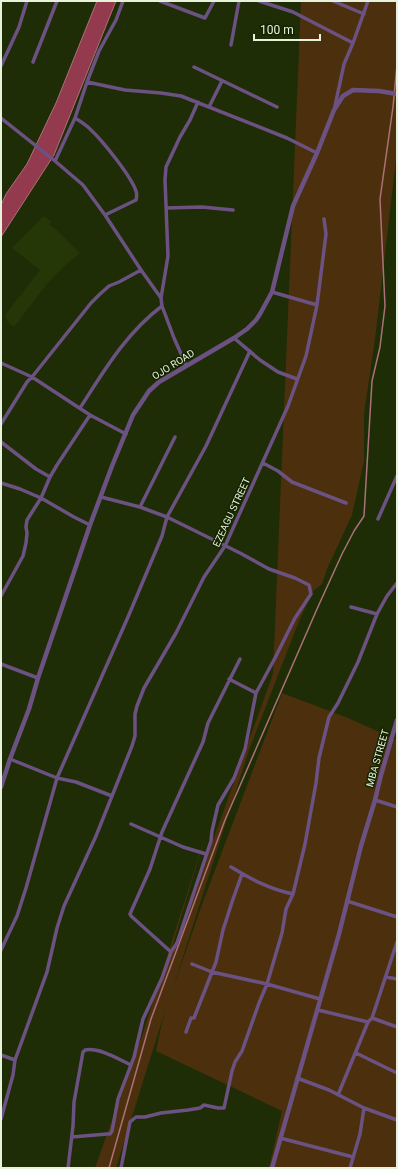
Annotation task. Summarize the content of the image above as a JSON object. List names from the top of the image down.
{
  "streets": {
    "street": ["OJO ROAD", "EZEAGU STREET", "MBA STREET"]
  },
  "scale_bar": "100 m"
}
